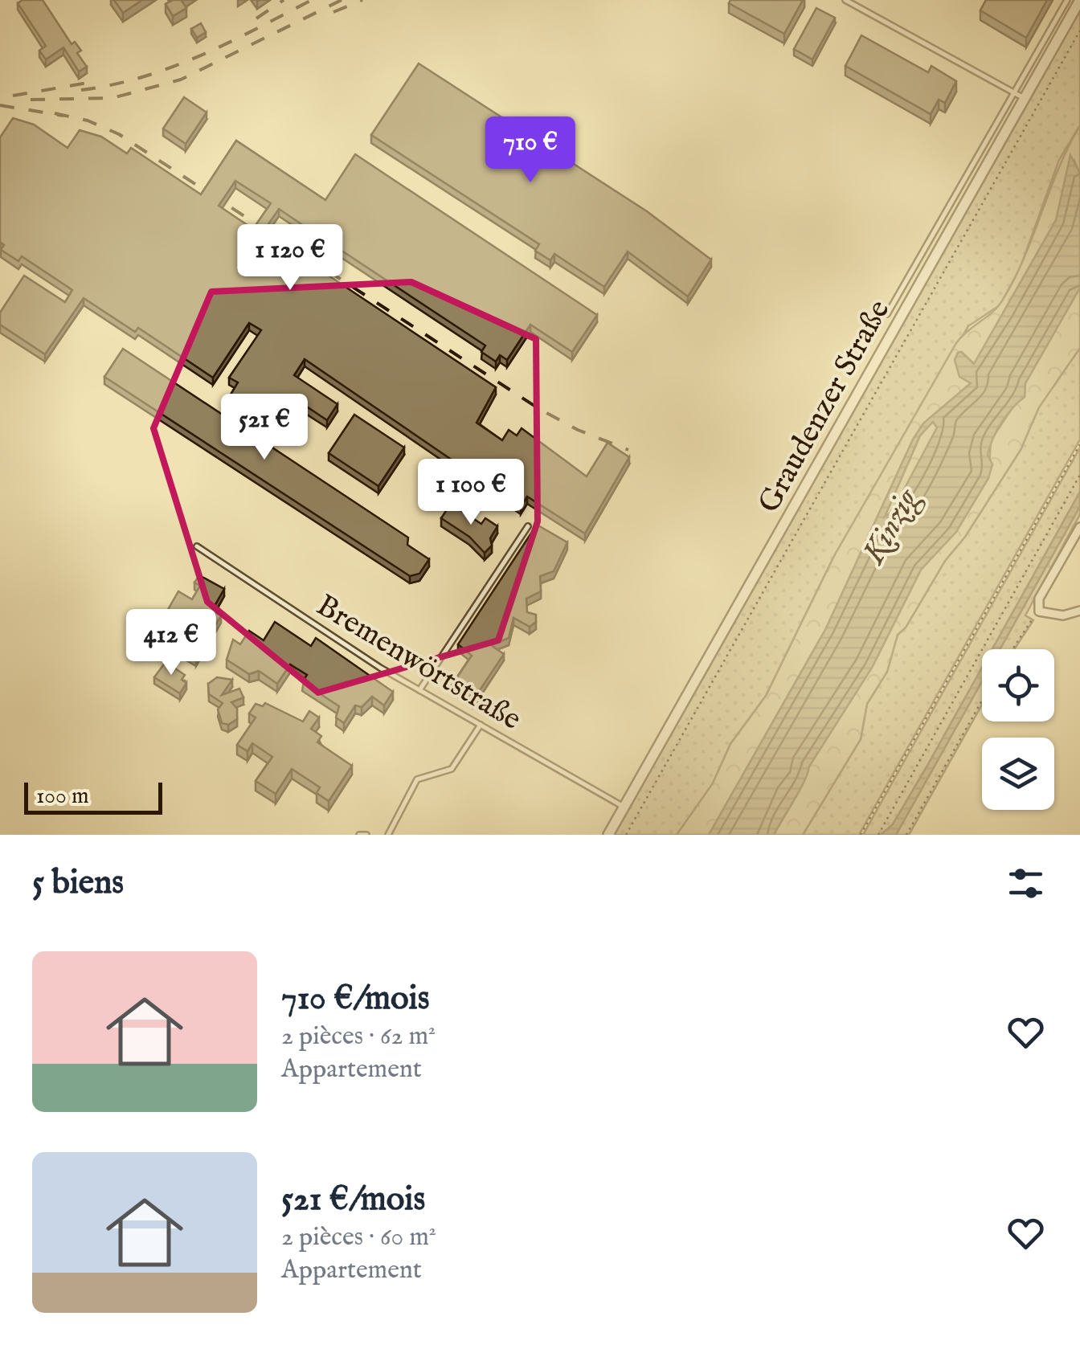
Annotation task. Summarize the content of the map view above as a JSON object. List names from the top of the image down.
{
  "streets": {
    "street": ["Graudenzer Straße"],
    "lane": ["Bremenwörtstraße"]
  },
  "crossings": [
    ["Graudenzer Straße", "Bremenwörtstraße"]
  ],
  "water": ["Kinzig"],
  "scale_bar": "100 m",
  "page": {
    "price": [
      "710 €",
      "1 120 €",
      "521 €",
      "1 100 €",
      "412 €"
    ],
    "scale": "100 m",
    "heading": "5 biens",
    "list": [
      {
        "name": "710 €/mois",
        "note": "2 pièces · 62 m² · Appartement"
      },
      {
        "name": "521 €/mois",
        "note": "2 pièces · 60 m² · Appartement"
      }
    ]
  }
}
